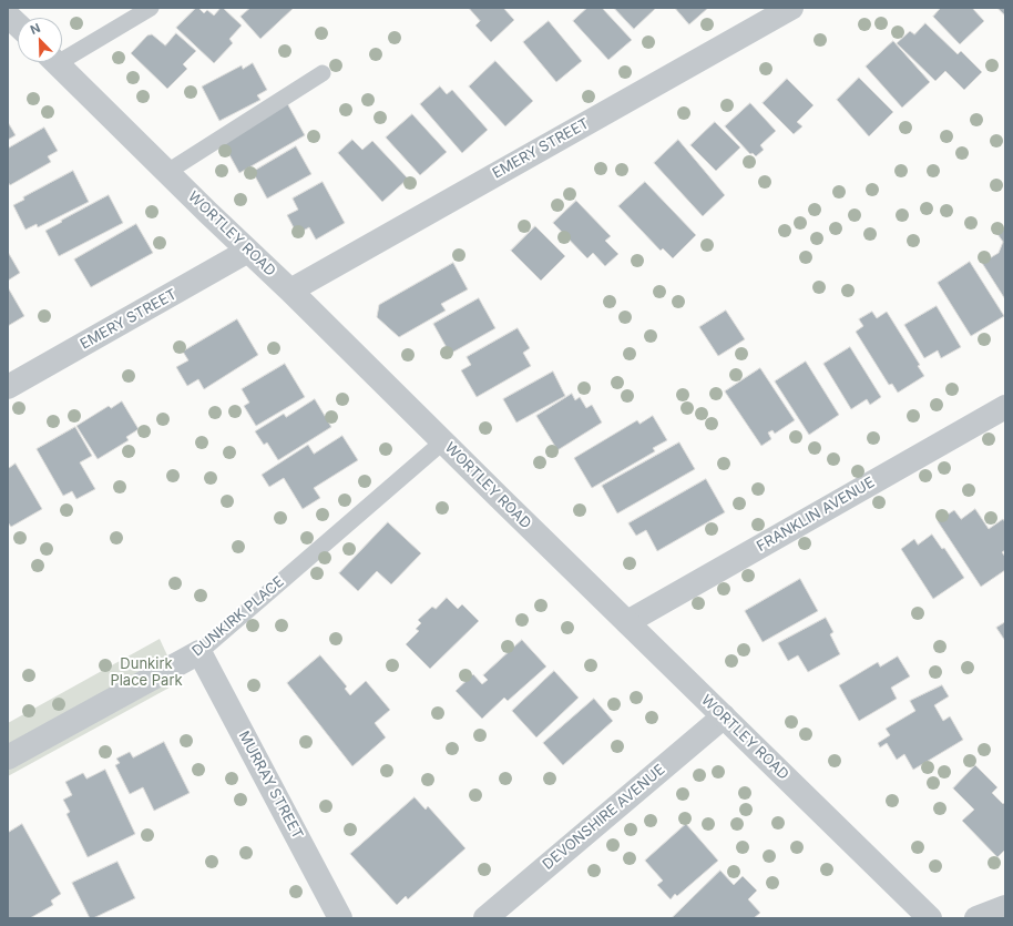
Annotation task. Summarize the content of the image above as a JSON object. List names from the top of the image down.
{
  "streets": {
    "street": [
      "EMERY STREET",
      "WORTLEY ROAD",
      "FRANKLIN AVENUE",
      "DUNKIRK PLACE",
      "MURRAY STREET",
      "DEVONSHIRE AVENUE"
    ]
  },
  "crossings": [
    ["EMERY STREET", "WORTLEY ROAD"],
    ["WORTLEY ROAD", "FRANKLIN AVENUE"],
    ["WORTLEY ROAD", "DUNKIRK PLACE"],
    ["WORTLEY ROAD", "DEVONSHIRE AVENUE"],
    ["DUNKIRK PLACE", "MURRAY STREET"]
  ],
  "parks": ["Dunkirk Place Park"],
  "north": "top left"
}
